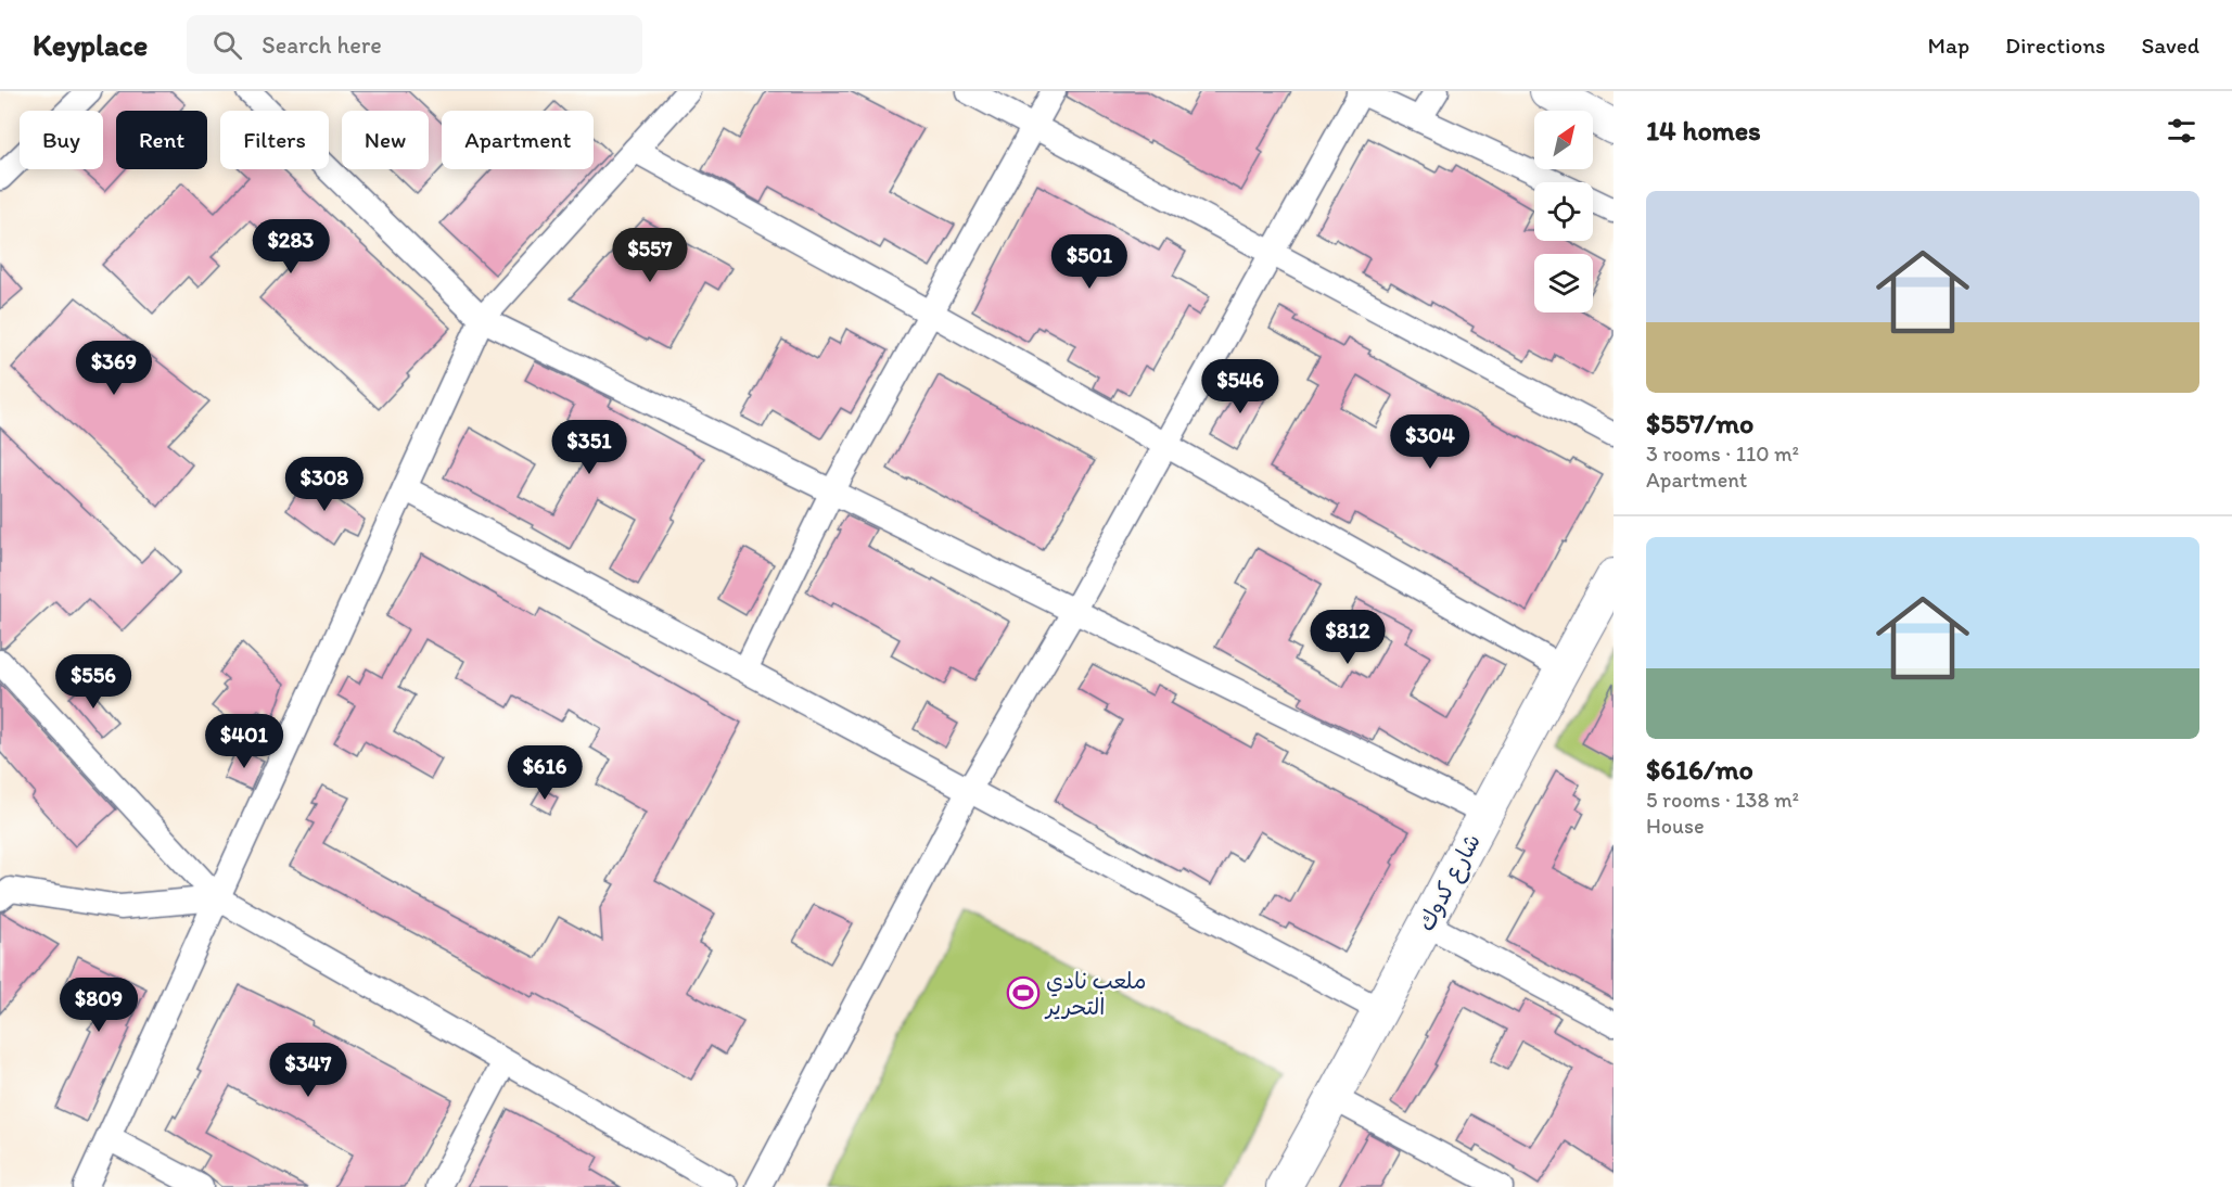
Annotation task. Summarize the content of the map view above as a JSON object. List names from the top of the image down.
{
  "streets": {
    "street": ["شارع كدوك"]
  },
  "places": {
    "sports": ["ملعب نادي التحرير"]
  },
  "north": "top right",
  "page": {
    "header": "Keyplace",
    "search": "Search here",
    "nav": ["Map", "Directions", "Saved"],
    "heading": "14 homes",
    "chip": [
      "Buy",
      "Rent",
      "Filters",
      "New",
      "Apartment"
    ],
    "list": [
      {
        "name": "$557/mo",
        "note": "3 rooms · 110 m² · Apartment"
      },
      {
        "name": "$616/mo",
        "note": "5 rooms · 138 m² · House"
      }
    ],
    "price": [
      "$283",
      "$557",
      "$501",
      "$369",
      "$546",
      "$304",
      "$351",
      "$308",
      "$812",
      "$556",
      "$401",
      "$616",
      "$809",
      "$347"
    ]
  }
}
